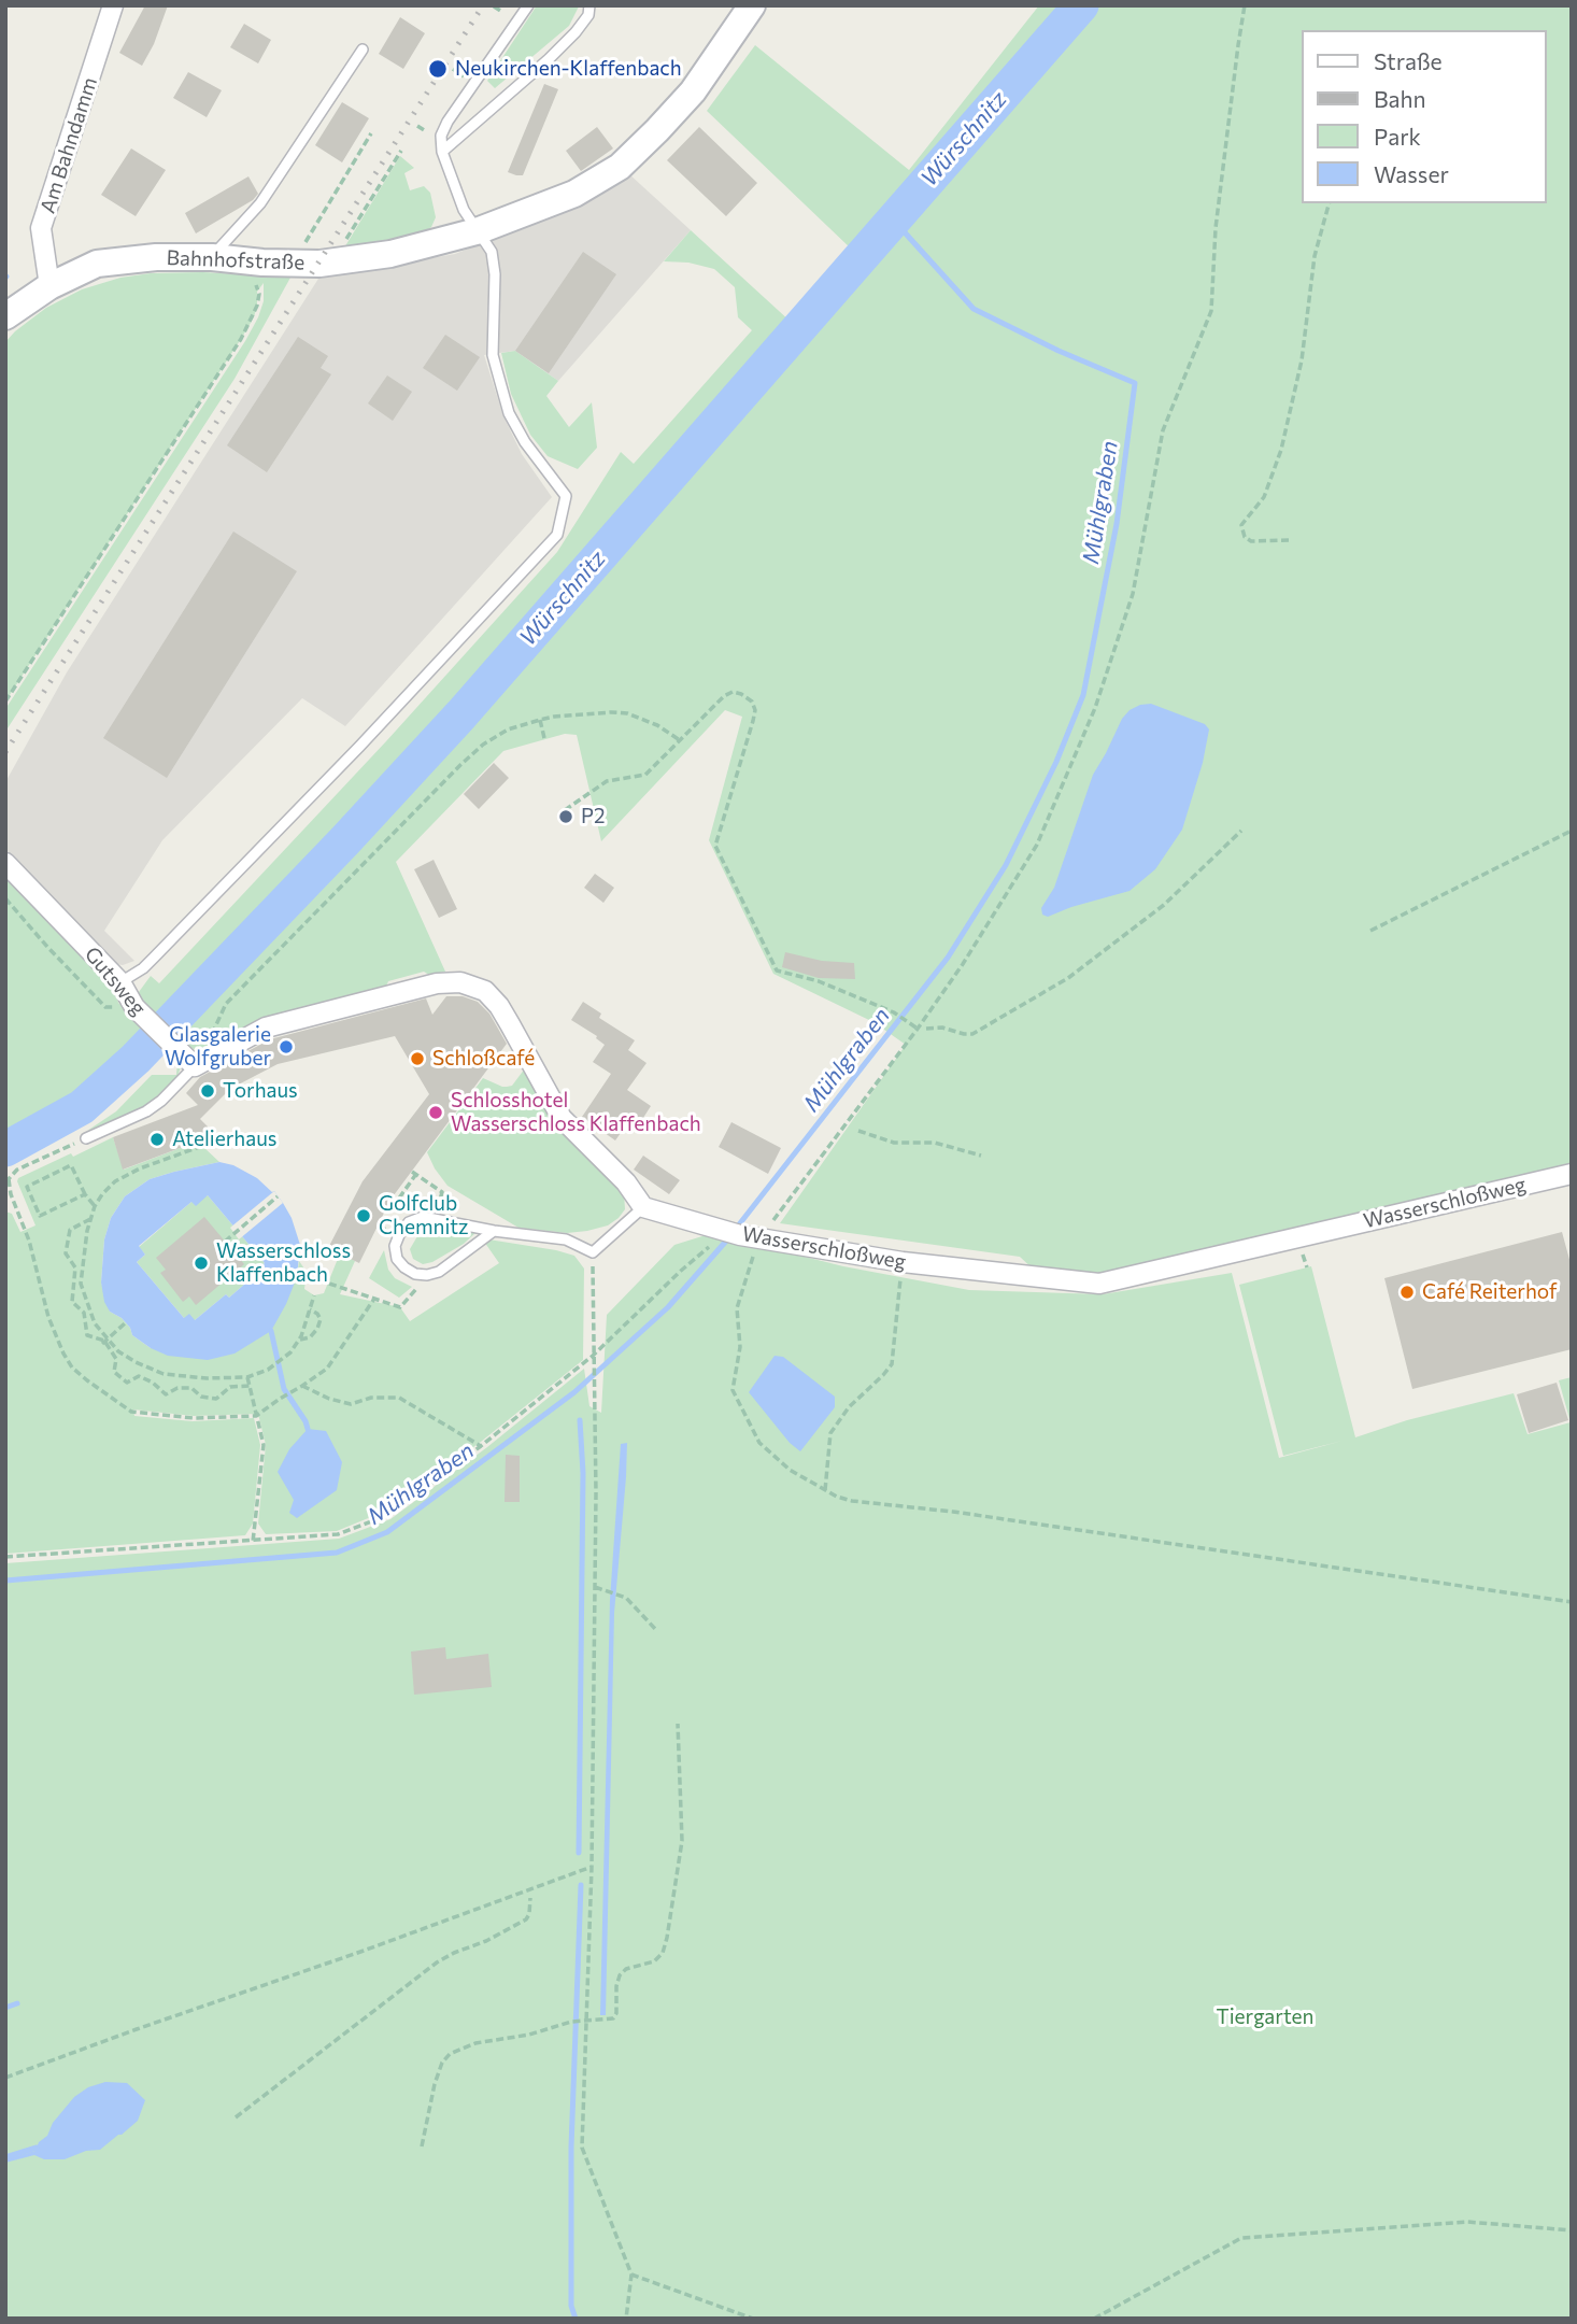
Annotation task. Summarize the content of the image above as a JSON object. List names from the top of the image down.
{
  "streets": {
    "main road": ["Bahnhofstraße"],
    "street": ["Am Bahndamm", "Gutsweg", "Wasserschloßweg"]
  },
  "crossings": [
    ["Am Bahndamm", "Bahnhofstraße"]
  ],
  "water": ["Würschnitz", "Mühlgraben"],
  "parks": ["Tiergarten"],
  "places": [
    "Neukirchen-Klaffenbach",
    "P2",
    "Glasgalerie Wolfgruber",
    "Schloßcafé",
    "Torhaus",
    "Schlosshotel Wasserschloss Klaffenbach",
    "Atelierhaus",
    "Golfclub Chemnitz",
    "Wasserschloss Klaffenbach",
    "Café Reiterhof"
  ],
  "legend": [
    "Straße",
    "Bahn",
    "Park",
    "Wasser"
  ]
}
